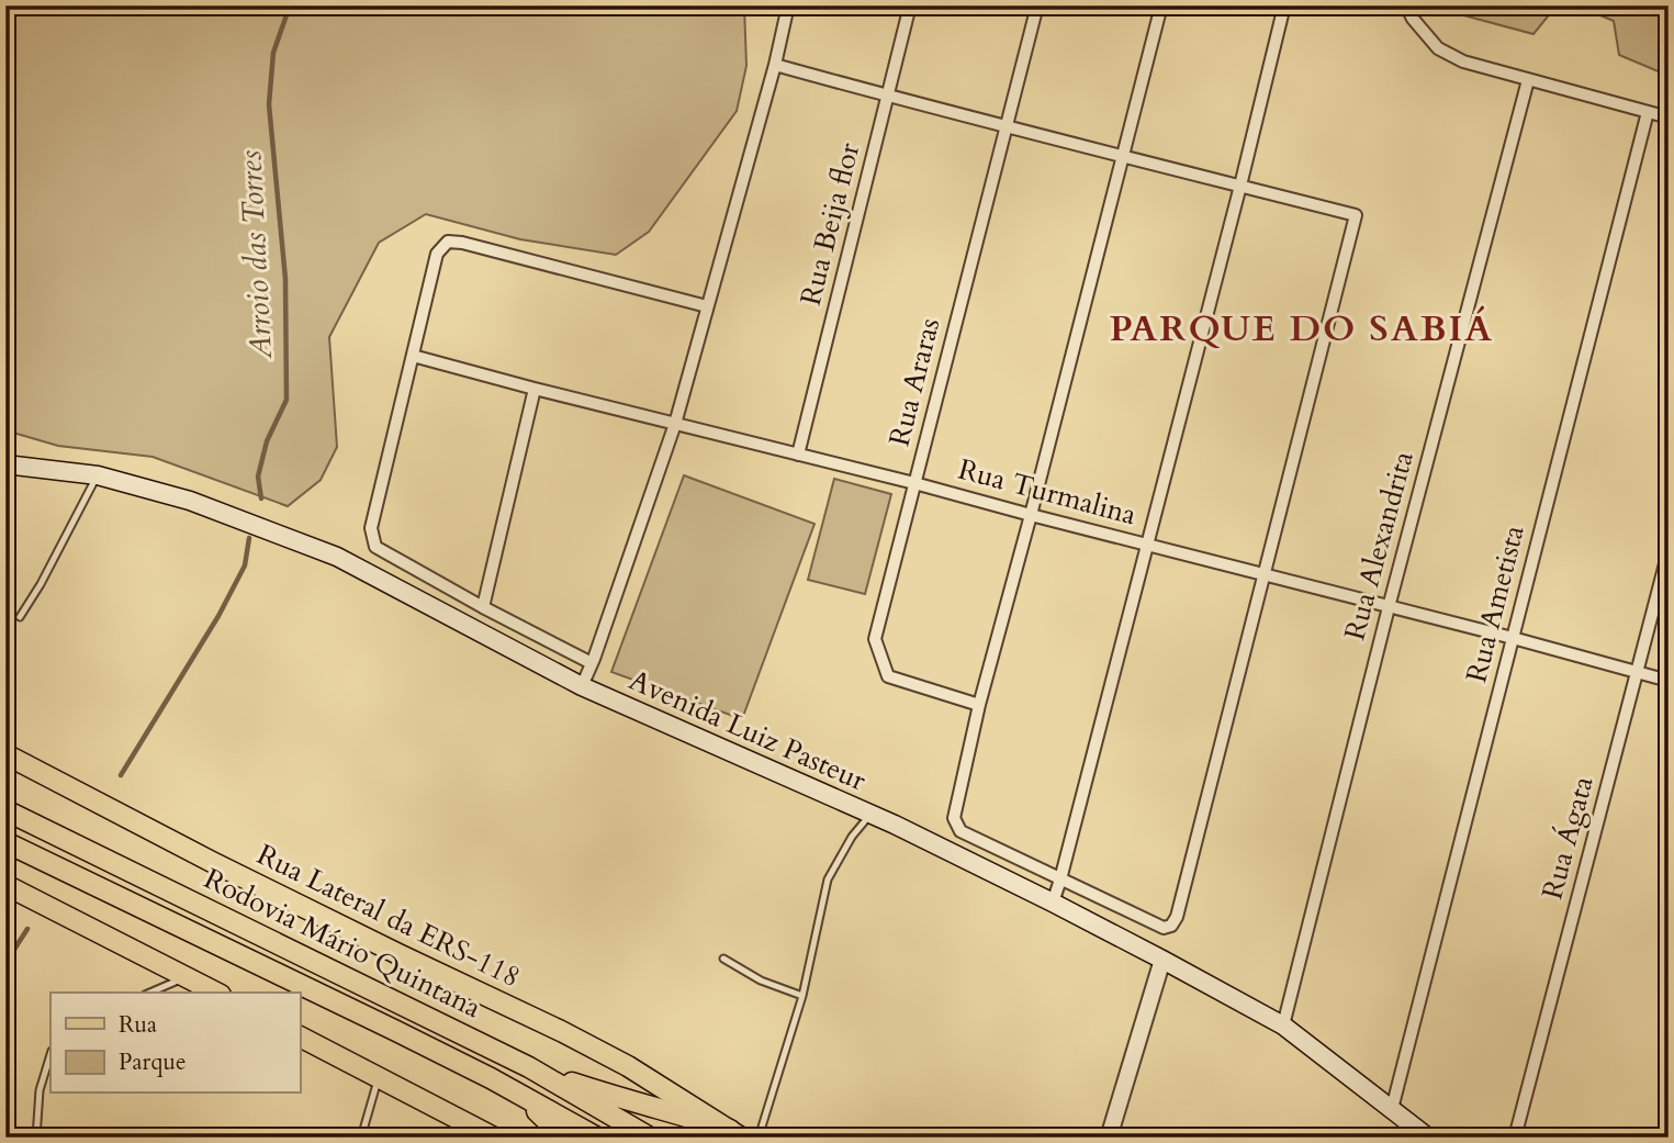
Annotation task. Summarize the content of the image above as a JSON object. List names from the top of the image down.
{
  "streets": {
    "main road": ["Avenida Luiz Pasteur", "Rua Lateral da ERS-118", "Rodovia Mário Quintana"],
    "street": [
      "Rua Beija flor",
      "Rua Araras",
      "Rua Turmalina",
      "Rua Alexandrita",
      "Rua Ametista",
      "Rua Ágata"
    ]
  },
  "crossings": [
    ["Rua Beija flor", "Rua Turmalina"],
    ["Rua Araras", "Rua Turmalina"],
    ["Rua Turmalina", "Rua Alexandrita"],
    ["Rua Turmalina", "Rua Ametista"],
    ["Rua Turmalina", "Rua Ágata"],
    ["Rua Alexandrita", "Avenida Luiz Pasteur"],
    ["Rua Ametista", "Avenida Luiz Pasteur"]
  ],
  "districts": ["PARQUE DO SABIÁ"],
  "water": ["Arroio das Torres"],
  "legend": ["Rua", "Parque"]
}
